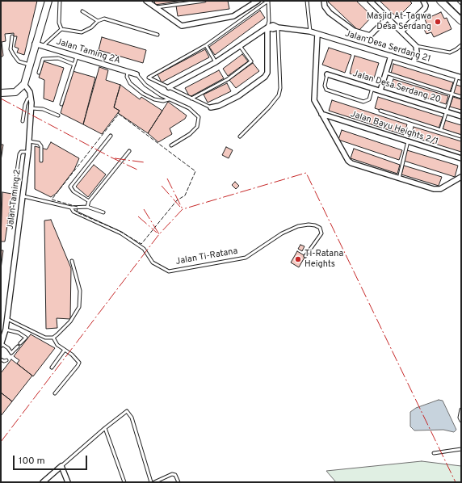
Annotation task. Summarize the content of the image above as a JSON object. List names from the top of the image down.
{
  "streets": {
    "street": [
      "Jalan Desa Serdang 21",
      "Jalan Taming 2A",
      "Jalan Desa Serdang 20",
      "Jalan Bayu Heights 2/1",
      "Jalan Taming 2"
    ],
    "lane": ["Jalan Ti-Ratana"]
  },
  "places": ["Masjid At-Taqwa Desa Serdang", "Ti-Ratana Heights"],
  "scale_bar": "100 m"
}
